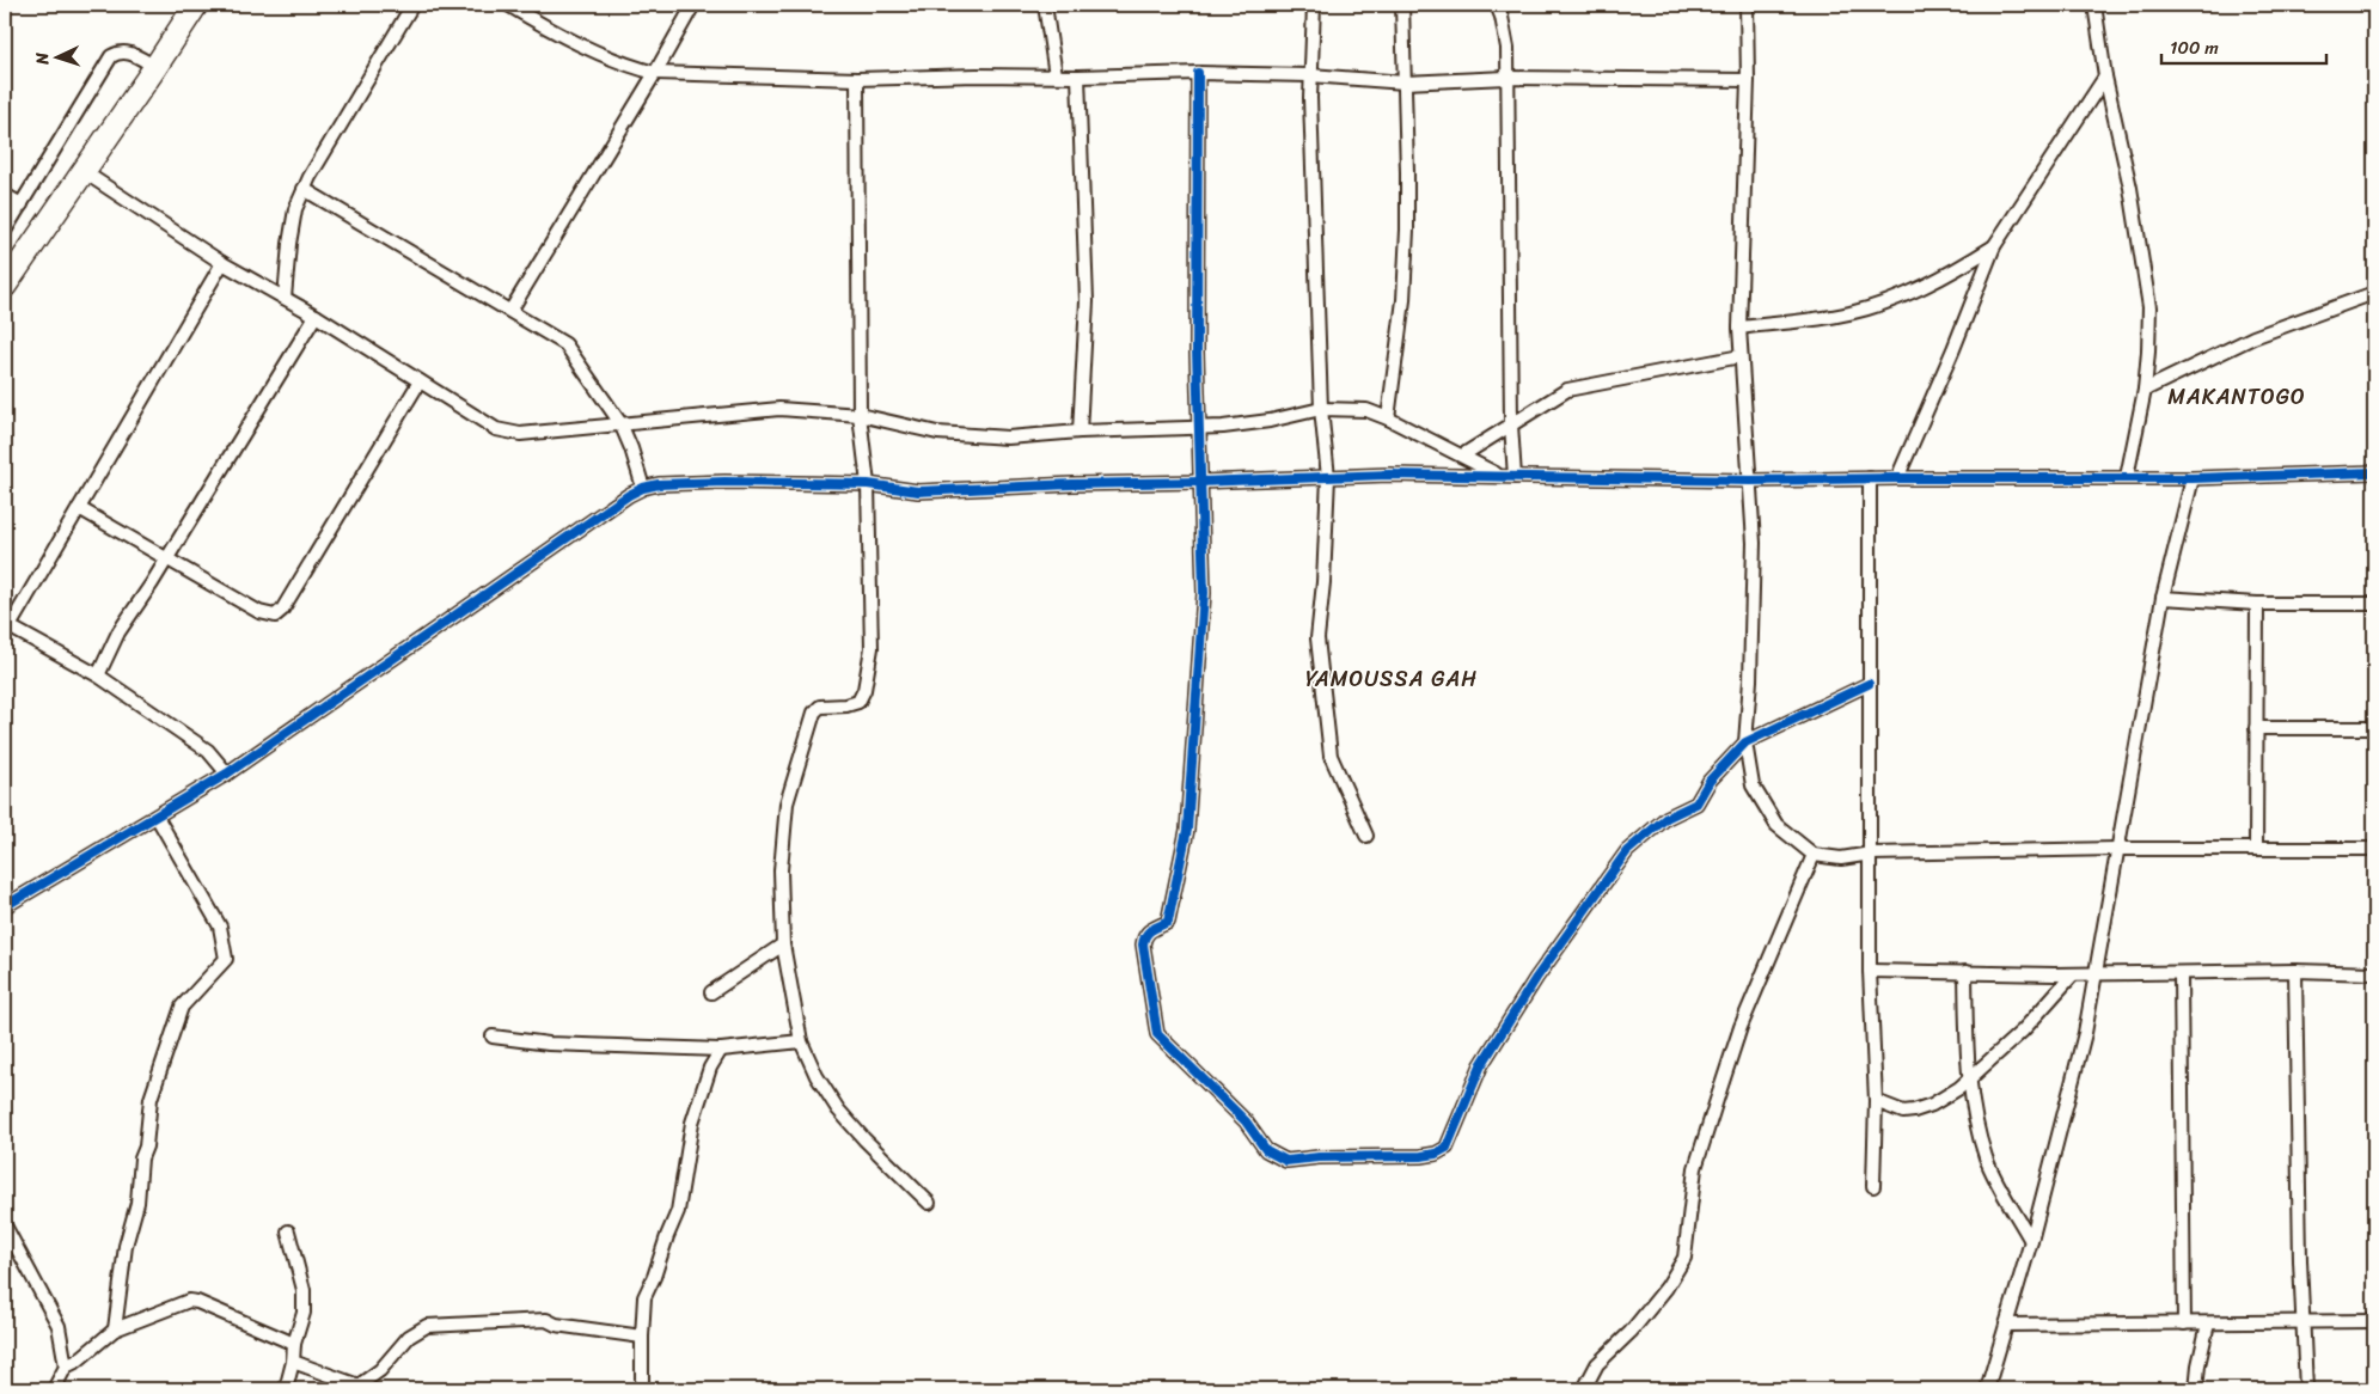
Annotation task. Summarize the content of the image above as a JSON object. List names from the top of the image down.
{
  "districts": ["MAKANTOGO", "YAMOUSSA GAH"],
  "scale_bar": "100 m",
  "north": "left"
}
